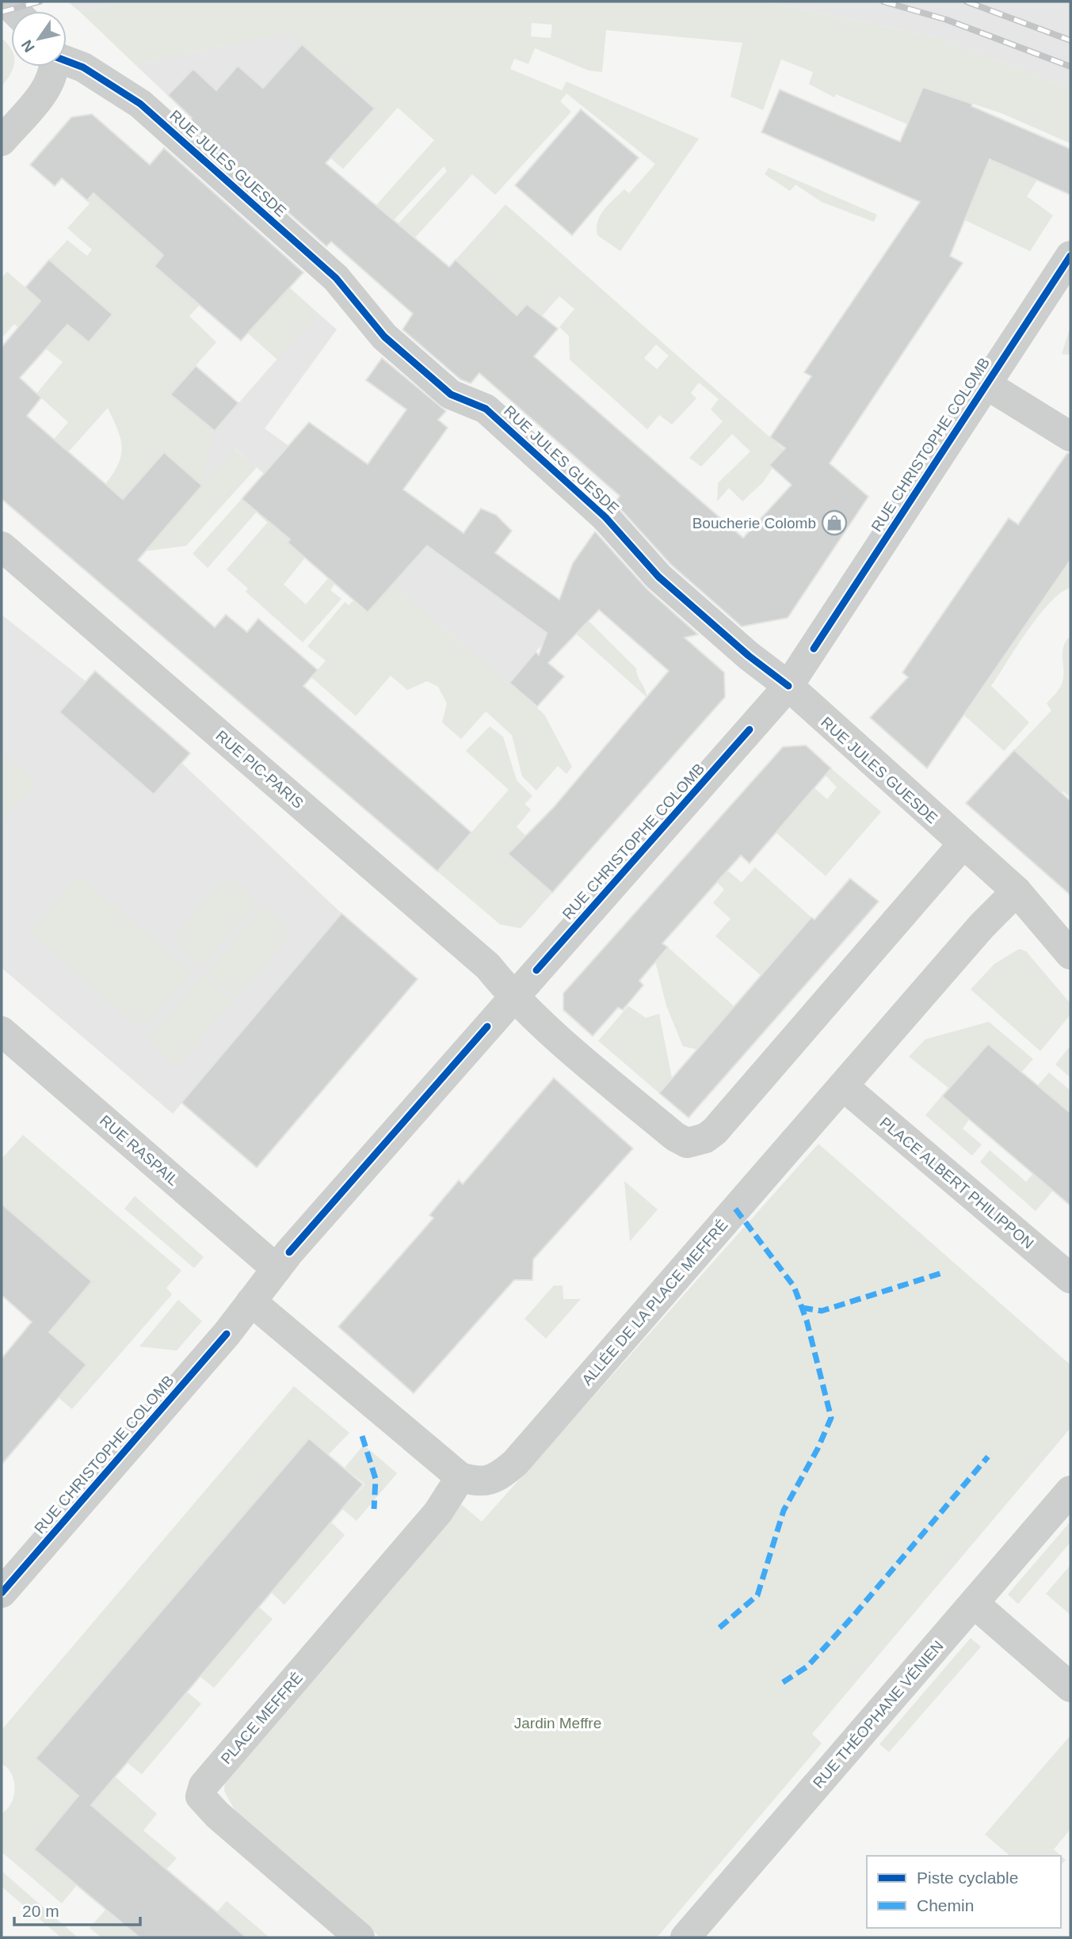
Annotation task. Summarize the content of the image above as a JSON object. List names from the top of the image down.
{
  "streets": {
    "street": [
      "RUE JULES GUESDE",
      "RUE CHRISTOPHE COLOMB",
      "RUE PIC-PARIS",
      "RUE RASPAIL",
      "PLACE ALBERT PHILIPPON",
      "ALLÉE DE LA PLACE MEFFRÉ",
      "RUE THÉOPHANE VÉNIEN",
      "PLACE MEFFRÉ"
    ]
  },
  "crossings": [
    ["RUE JULES GUESDE", "RUE CHRISTOPHE COLOMB"],
    ["RUE JULES GUESDE", "ALLÉE DE LA PLACE MEFFRÉ"],
    ["RUE CHRISTOPHE COLOMB", "RUE PIC-PARIS"],
    ["RUE CHRISTOPHE COLOMB", "RUE RASPAIL"],
    ["PLACE ALBERT PHILIPPON", "ALLÉE DE LA PLACE MEFFRÉ"],
    ["ALLÉE DE LA PLACE MEFFRÉ", "PLACE MEFFRÉ"]
  ],
  "parks": ["Jardin Meffre"],
  "places": {
    "shop": ["Boucherie Colomb"]
  },
  "legend": ["Piste cyclable", "Chemin"],
  "scale_bar": "20 m",
  "north": "bottom left"
}
